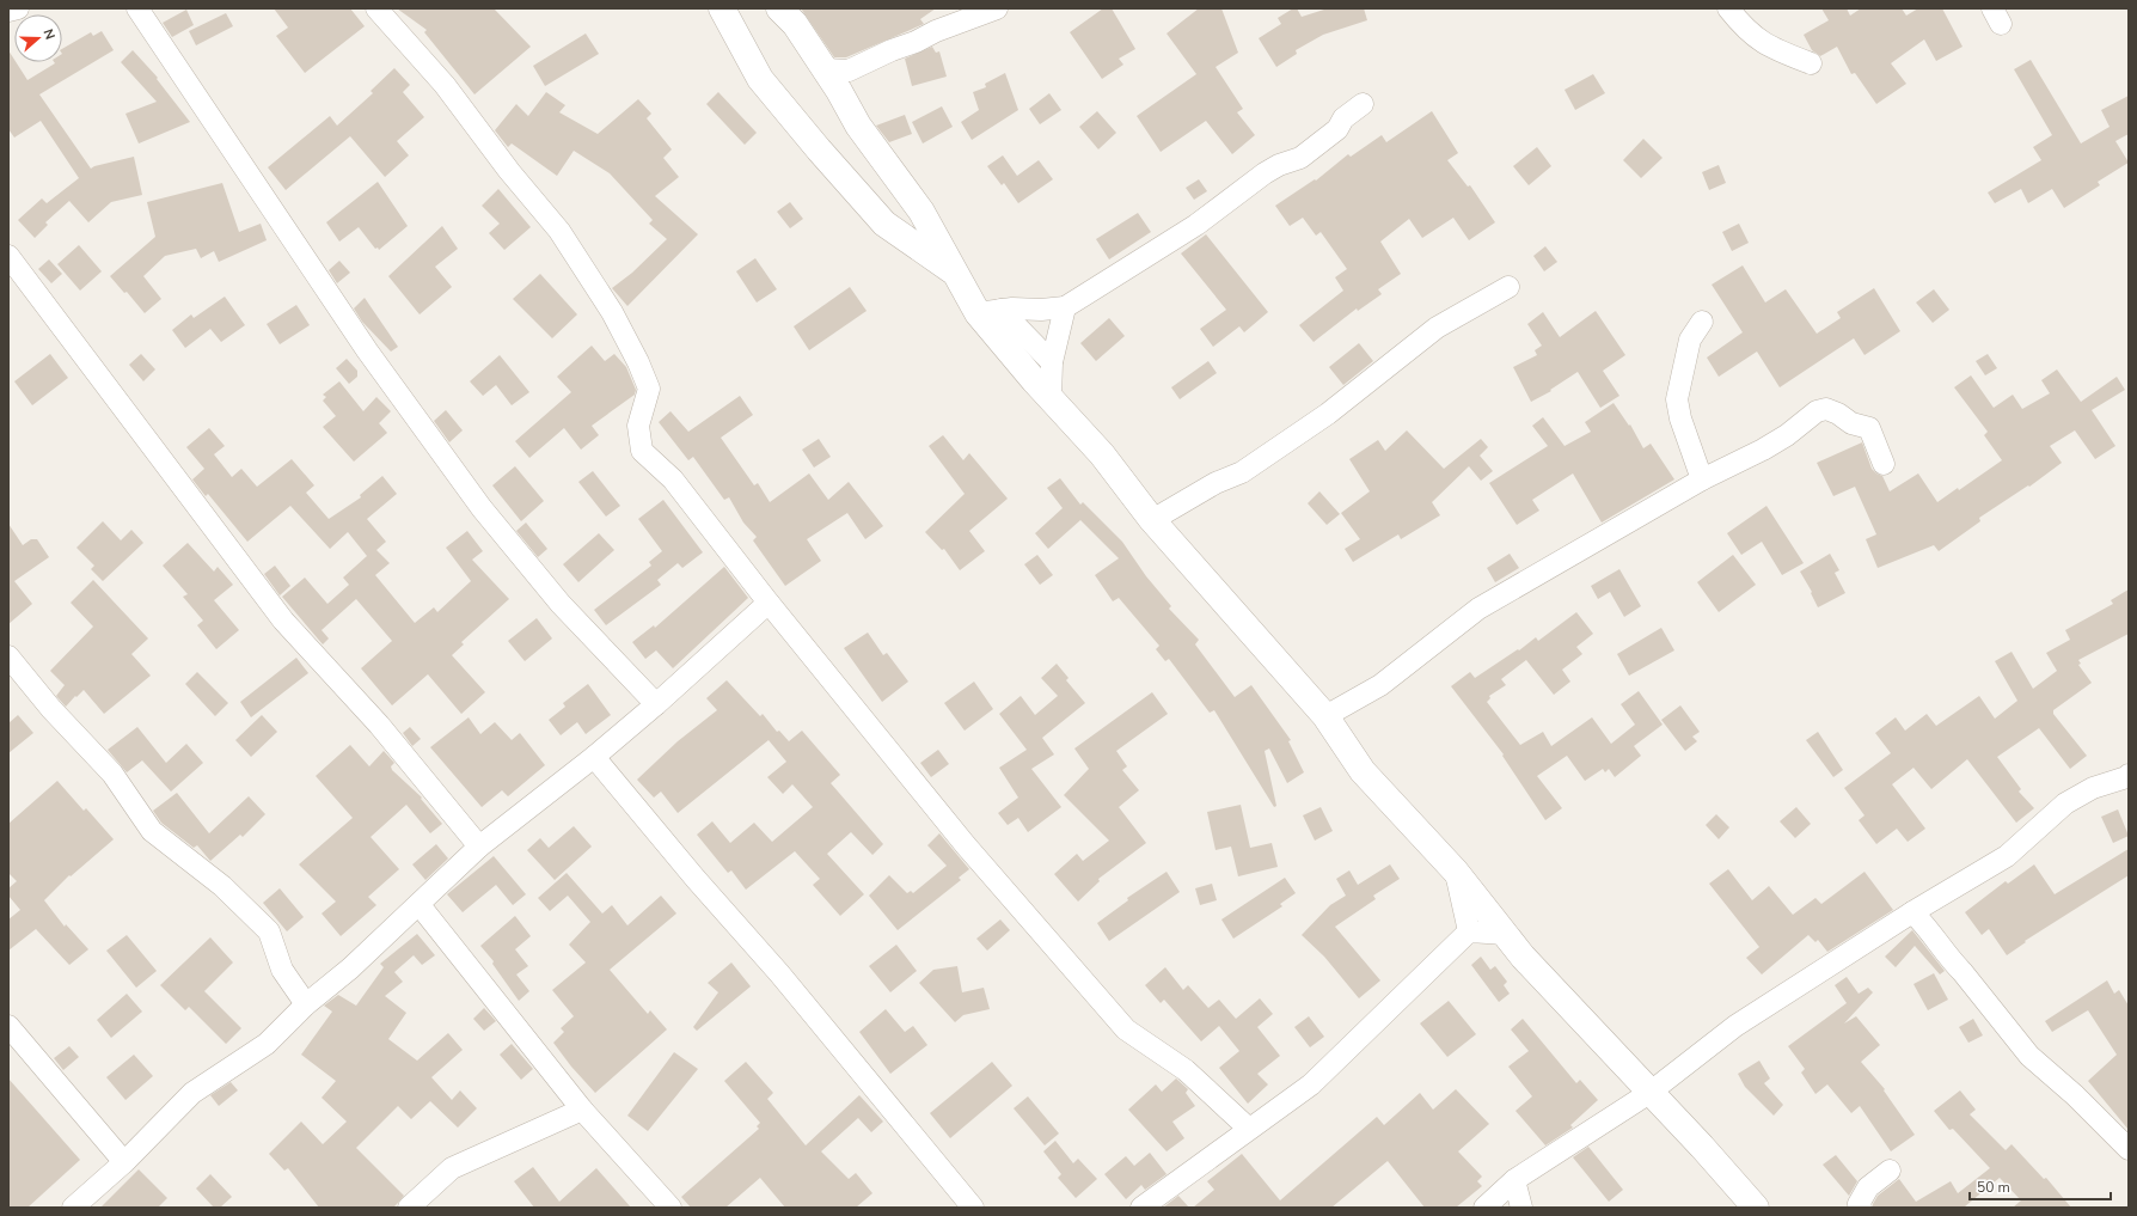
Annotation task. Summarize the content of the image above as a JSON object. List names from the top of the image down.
{
  "scale_bar": "50 m",
  "north": "right"
}
